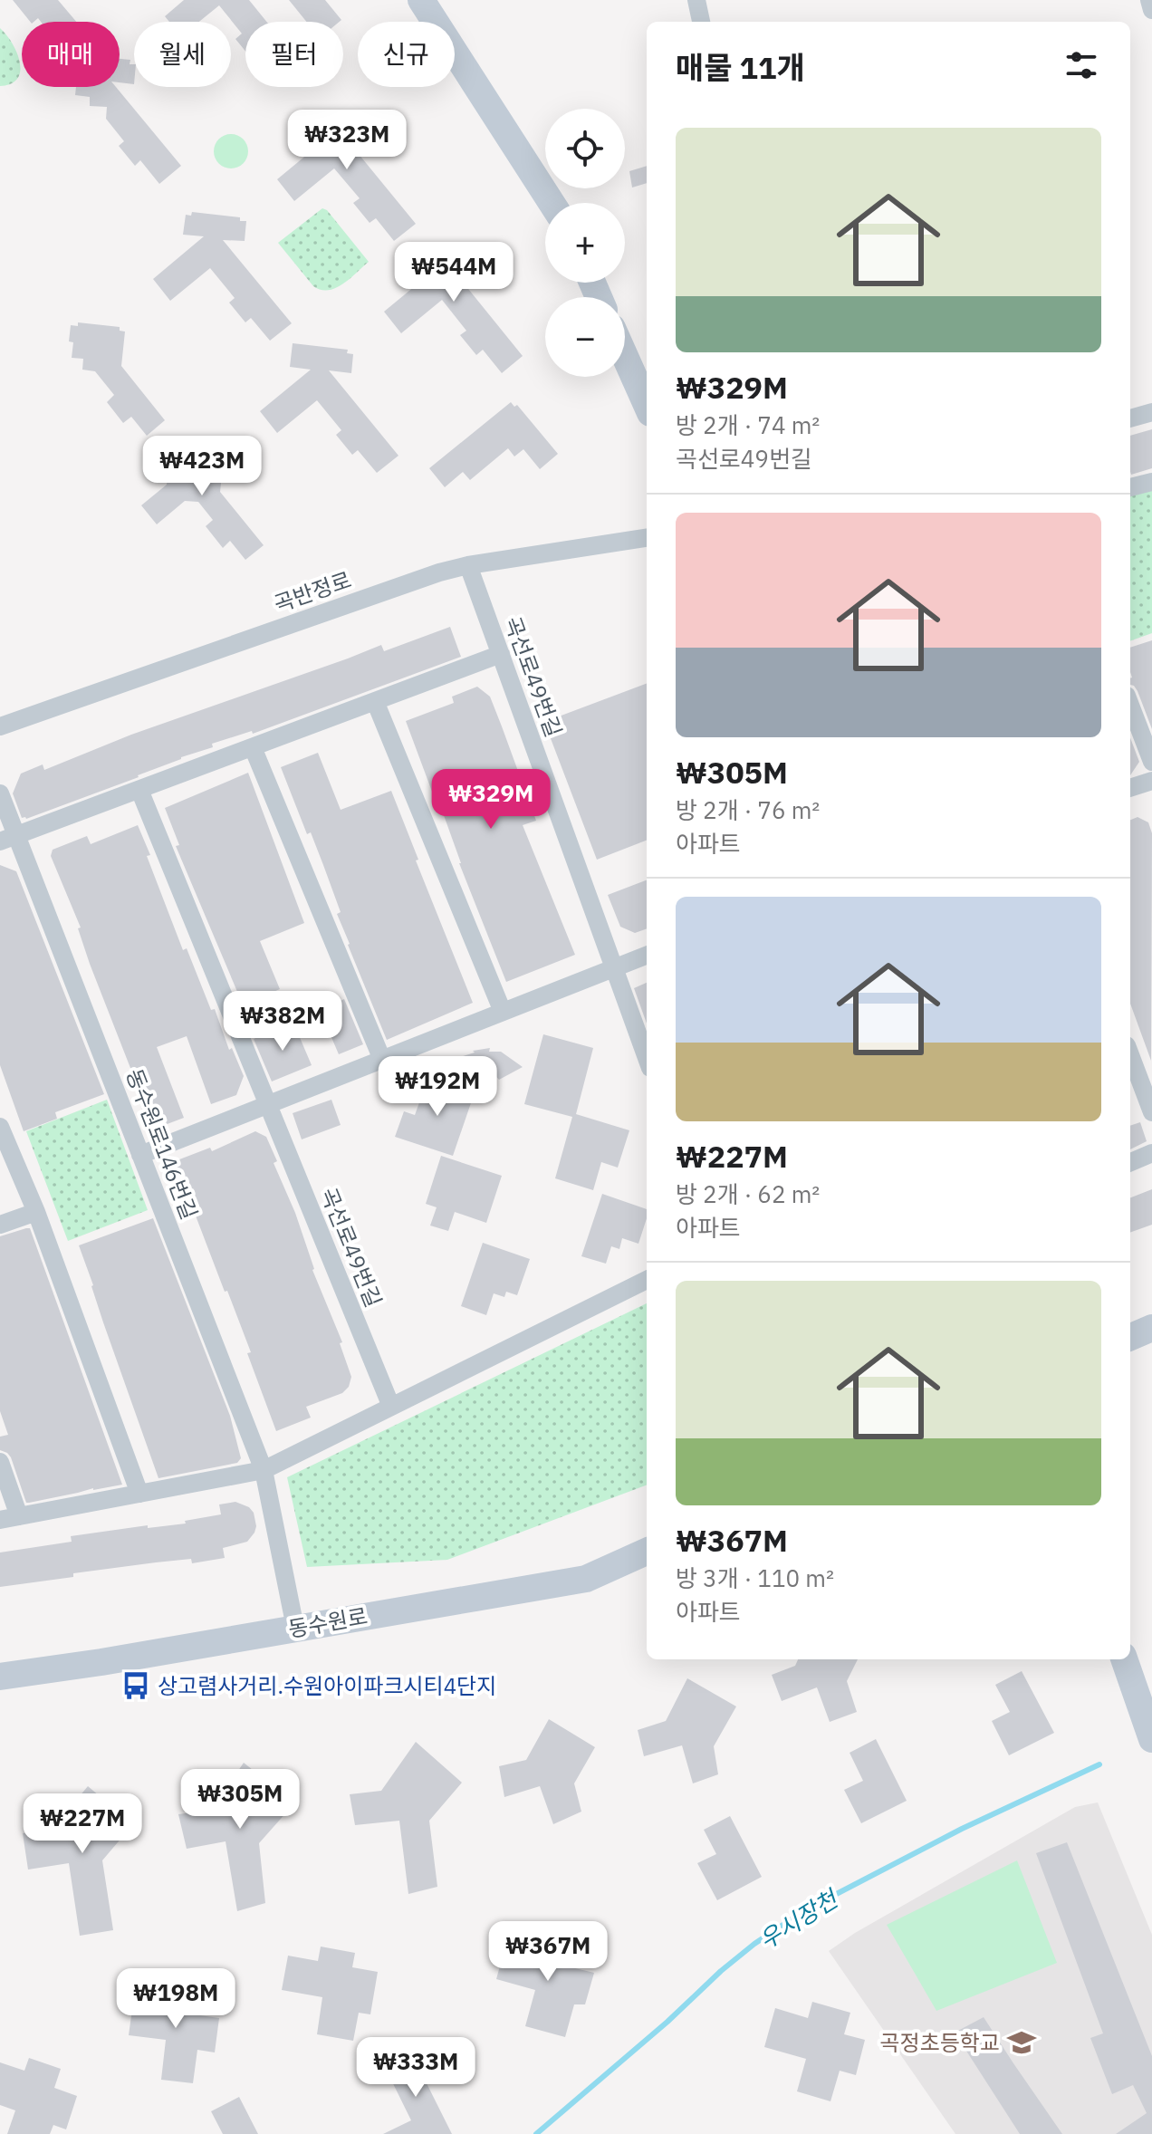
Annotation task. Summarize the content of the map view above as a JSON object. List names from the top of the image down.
{
  "streets": {
    "main road": ["동수원로"],
    "street": ["곡반정로", "곡선로49번길", "동수원로146번길"]
  },
  "crossings": [
    ["곡반정로", "곡선로49번길"],
    ["동수원로146번길", "동수원로"]
  ],
  "water": ["우시장천"],
  "places": {
    "bus stop": ["상고렴사거리.수원아이파크시티4단지"],
    "school or university": ["곡정초등학교"]
  },
  "page": {
    "chip": [
      "매매",
      "월세",
      "필터",
      "신규"
    ],
    "heading": "매물 11개",
    "map_buttons": ["+", "−"],
    "list": [
      {
        "name": "₩329M",
        "note": "방 2개 · 74 m² · 곡선로49번길"
      },
      {
        "name": "₩305M",
        "note": "방 2개 · 76 m² · 아파트"
      },
      {
        "name": "₩227M",
        "note": "방 2개 · 62 m² · 아파트"
      },
      {
        "name": "₩367M",
        "note": "방 3개 · 110 m² · 아파트"
      }
    ],
    "price": [
      "₩323M",
      "₩544M",
      "₩423M",
      "₩329M",
      "₩382M",
      "₩192M",
      "₩305M",
      "₩227M",
      "₩367M",
      "₩198M",
      "₩333M"
    ]
  }
}
